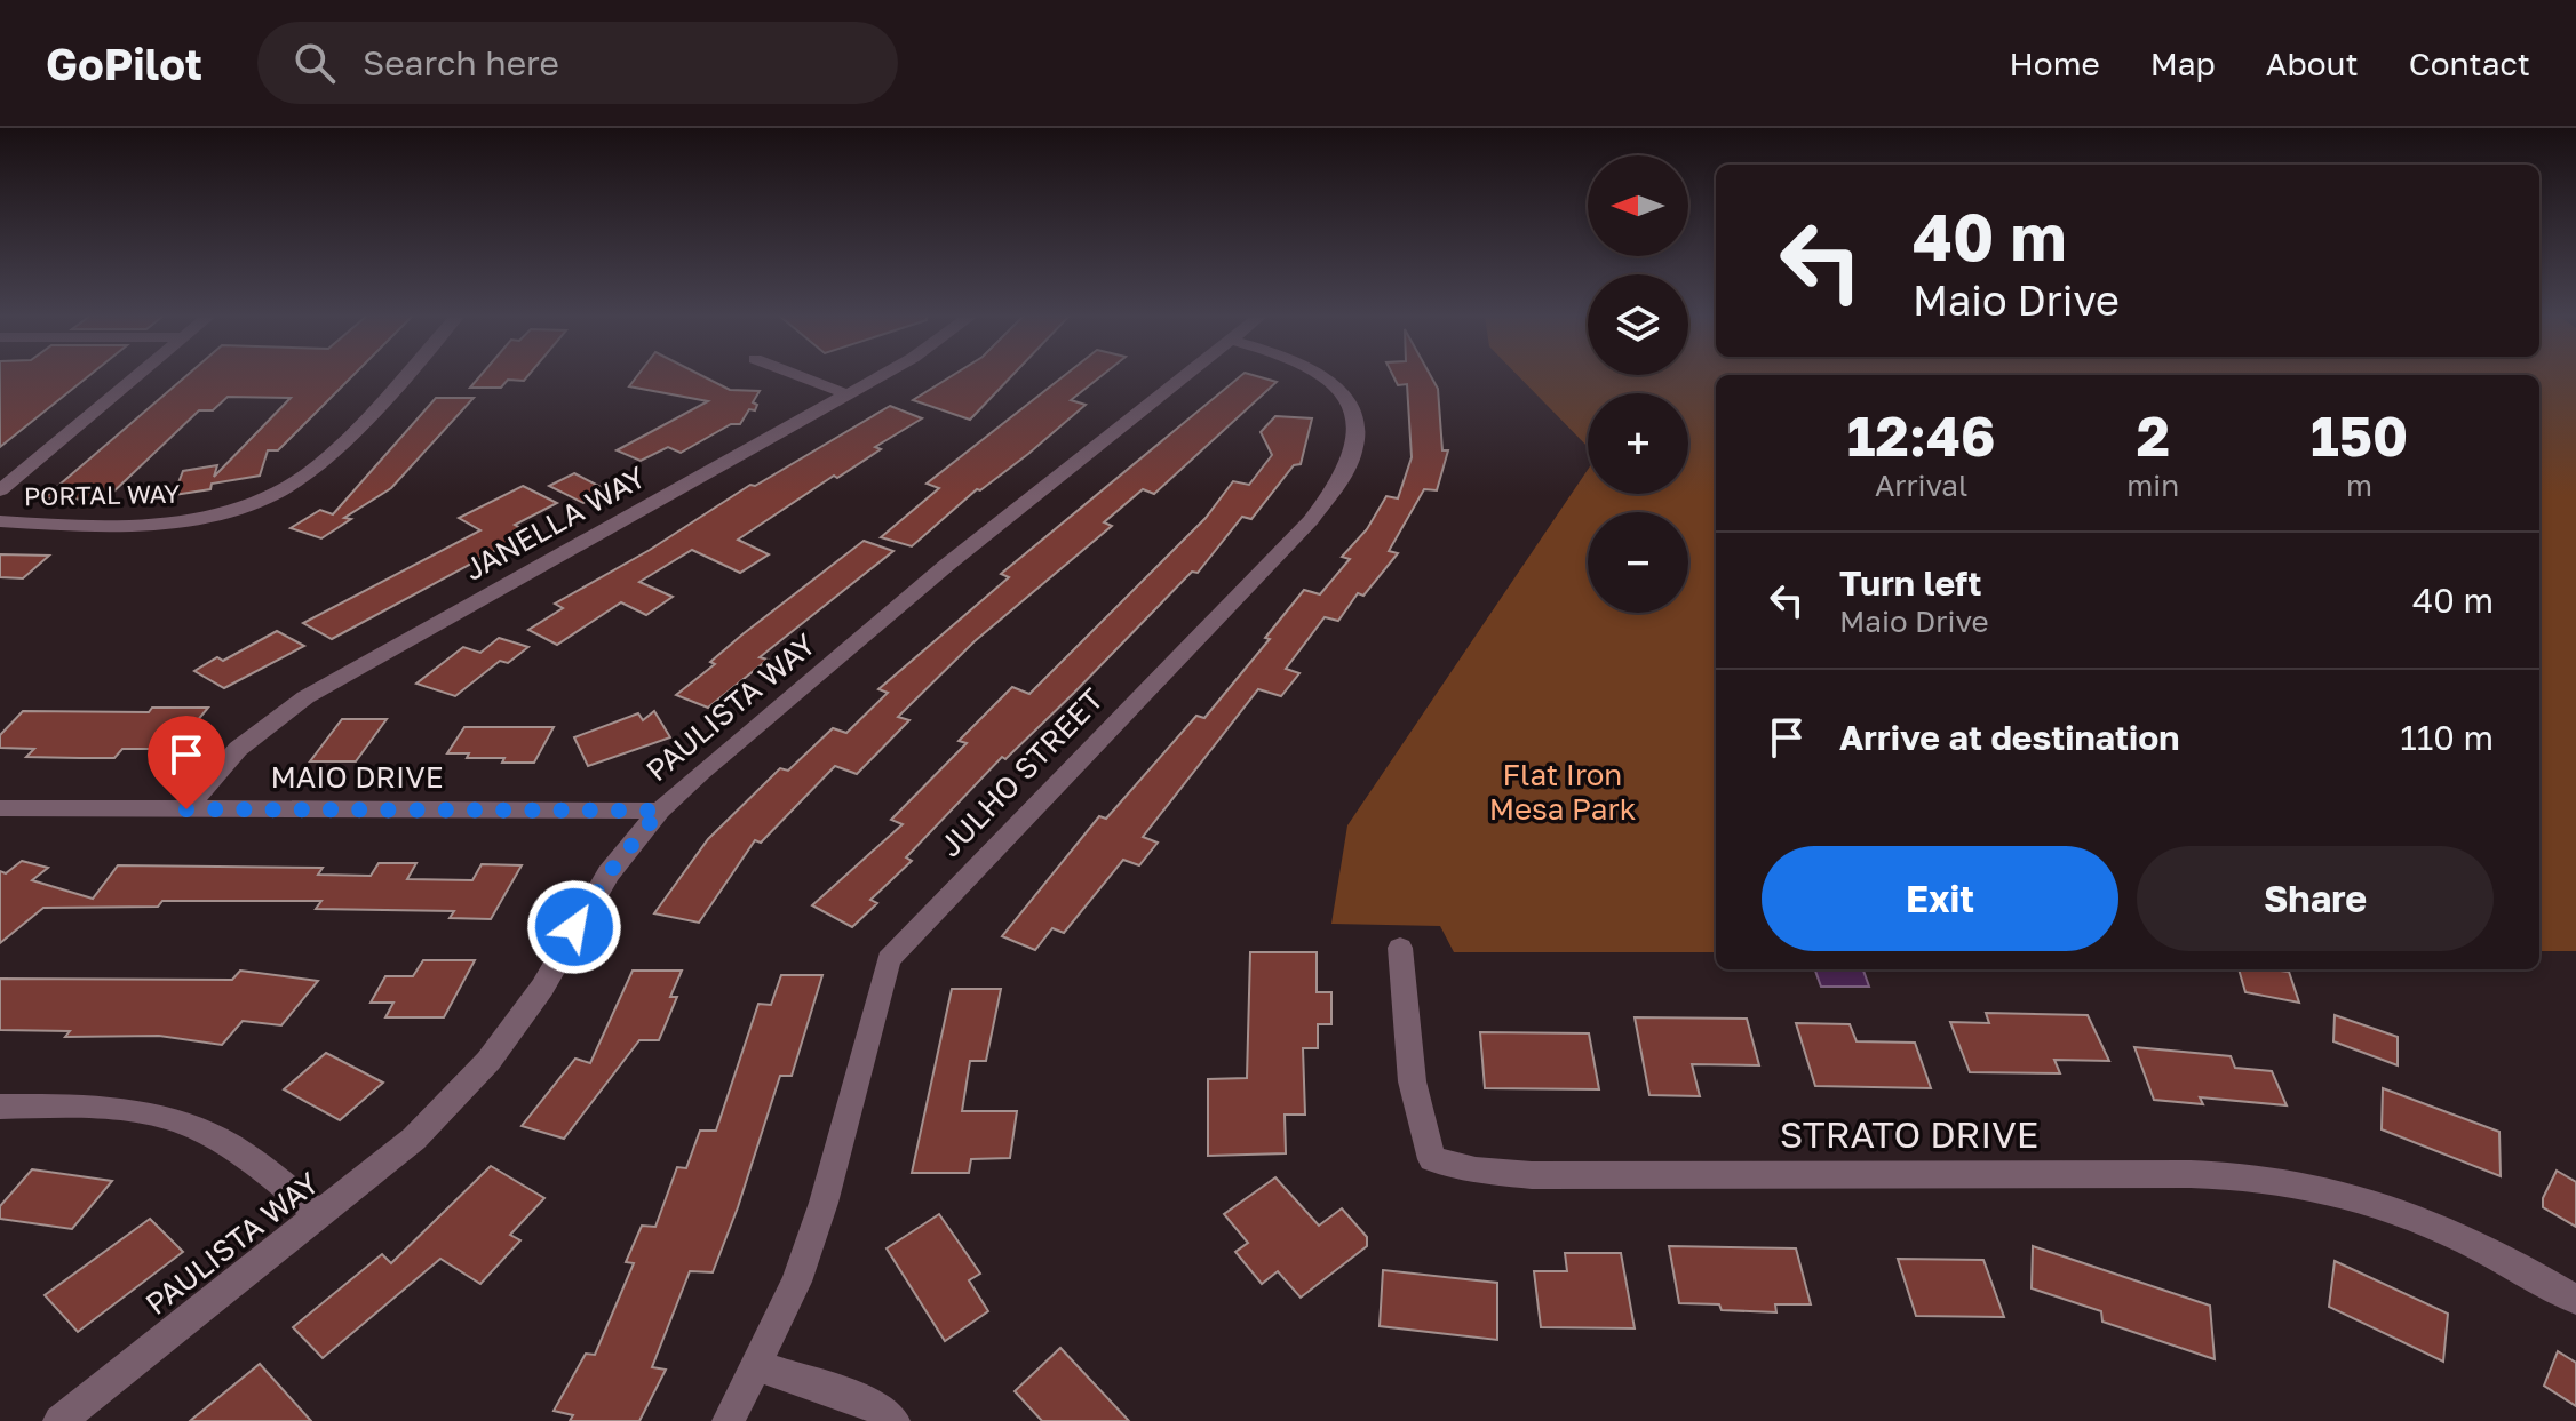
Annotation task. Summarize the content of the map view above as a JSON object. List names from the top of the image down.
{
  "streets": {
    "street": [
      "PORTAL WAY",
      "JANELLA WAY",
      "PAULISTA WAY",
      "JULHO STREET",
      "MAIO DRIVE",
      "STRATO DRIVE"
    ]
  },
  "crossings": [
    ["JANELLA WAY", "MAIO DRIVE"],
    ["PAULISTA WAY", "MAIO DRIVE"]
  ],
  "parks": ["Flat Iron Mesa Park"],
  "north": "left",
  "page": {
    "header": "GoPilot",
    "search": "Search here",
    "nav": [
      "Home",
      "Map",
      "About",
      "Contact"
    ],
    "map_buttons": ["+", "−"],
    "turn": ["40 m", "Maio Drive"],
    "eta": [
      "12:46",
      "Arrival",
      "2",
      "min",
      "150",
      "m"
    ],
    "list": [
      {
        "name": "Turn left",
        "note": "Maio Drive",
        "value": "40 m"
      },
      {
        "name": "Arrive at destination",
        "value": "110 m"
      }
    ],
    "buttons": ["Exit", "Share"]
  }
}
